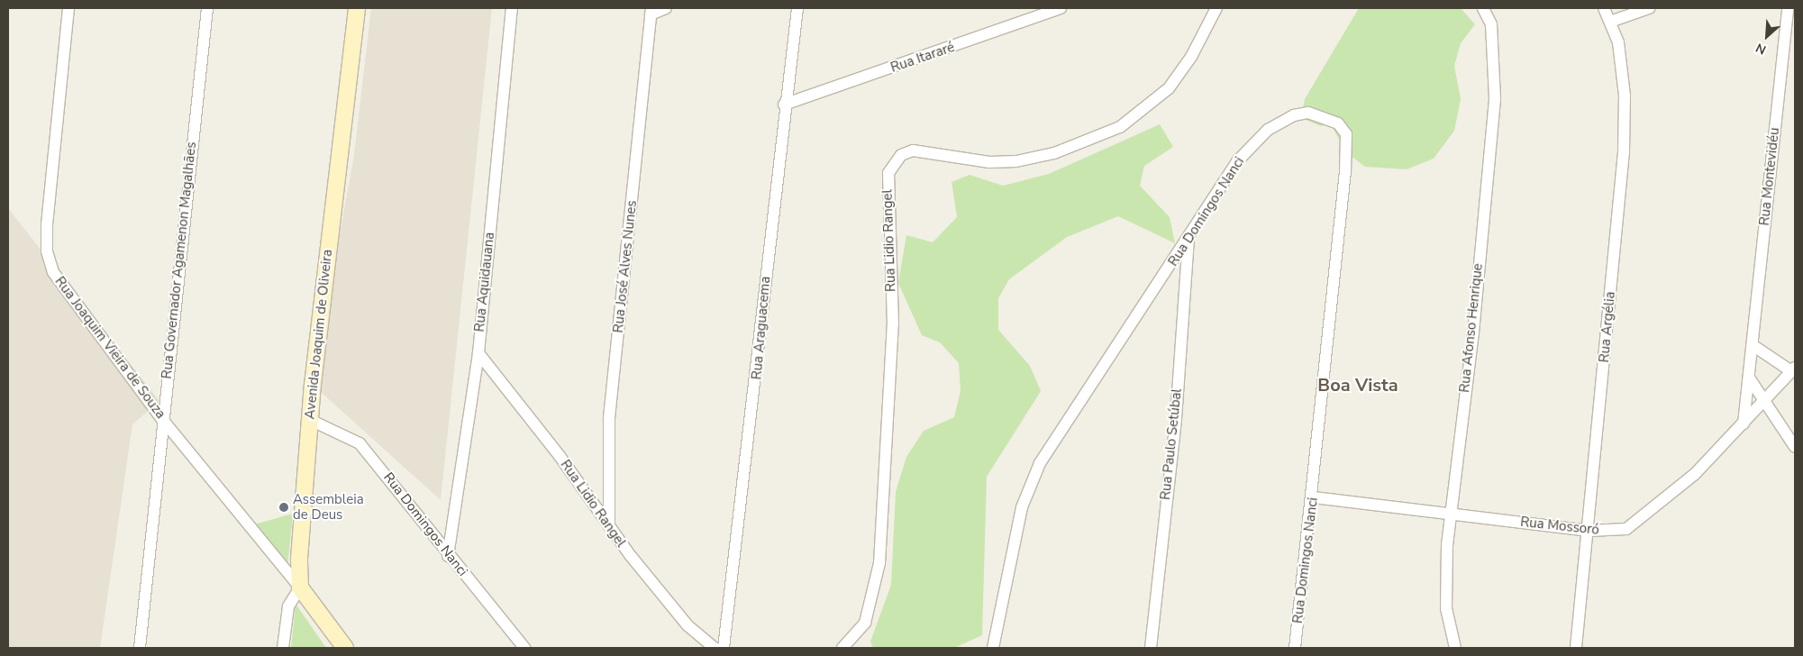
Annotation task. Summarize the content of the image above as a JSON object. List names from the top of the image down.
{
  "streets": {
    "main road": ["Avenida Joaquim de Oliveira"],
    "street": [
      "Rua Itararé",
      "Rua Montevidéu",
      "Rua Domingos Nanci",
      "Rua Lidio Rangel",
      "Rua Governador Agamenon Magalhães",
      "Rua José Alves Nunes",
      "Rua Aquidauana",
      "Rua Argélia",
      "Rua Araguacema",
      "Rua Afonso Henrique",
      "Rua Joaquim Vieira de Souza",
      "Rua Paulo Setúbal",
      "Rua Mossoró"
    ]
  },
  "crossings": [
    ["Rua Itararé", "Rua Araguacema"],
    ["Rua Montevidéu", "Rua Mossoró"],
    ["Rua Domingos Nanci", "Rua Aquidauana"],
    ["Rua Domingos Nanci", "Avenida Joaquim de Oliveira"],
    ["Rua Domingos Nanci", "Rua Paulo Setúbal"],
    ["Rua Domingos Nanci", "Rua Mossoró"],
    ["Rua Lidio Rangel", "Rua José Alves Nunes"],
    ["Rua Lidio Rangel", "Rua Aquidauana"],
    ["Rua Governador Agamenon Magalhães", "Rua Joaquim Vieira de Souza"],
    ["Rua Argélia", "Rua Mossoró"],
    ["Rua Afonso Henrique", "Rua Mossoró"],
    ["Avenida Joaquim de Oliveira", "Rua Joaquim Vieira de Souza"]
  ],
  "districts": ["Boa Vista"],
  "places": ["Assembleia de Deus"],
  "north": "bottom left"
}
